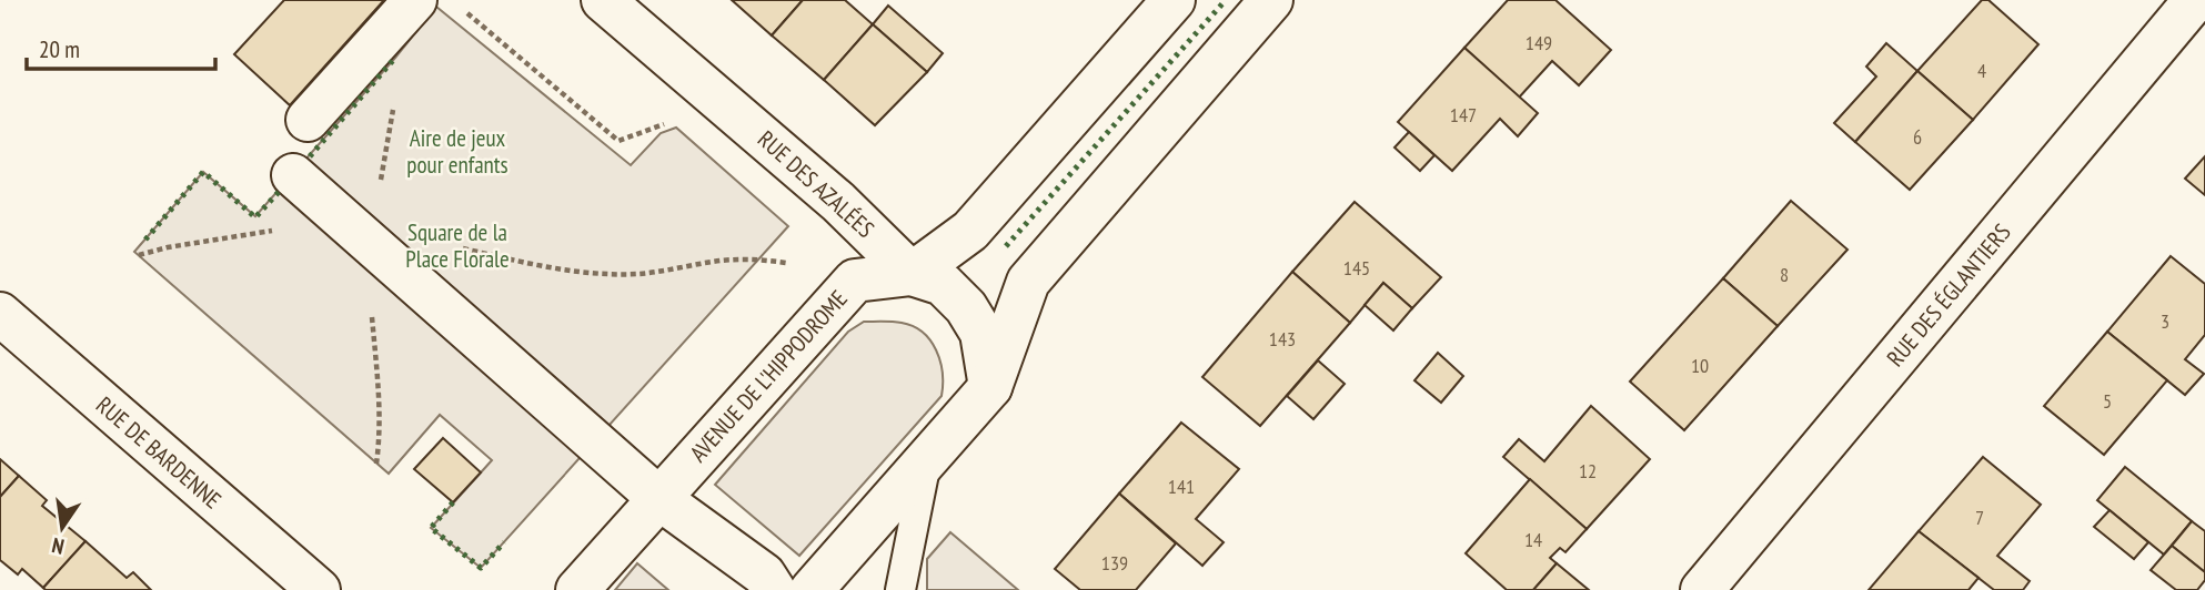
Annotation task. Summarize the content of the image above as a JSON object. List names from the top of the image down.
{
  "streets": {
    "street": [
      "RUE DES AZALÉES",
      "RUE DES ÉGLANTIERS",
      "AVENUE DE L'HIPPODROME",
      "RUE DE BARDENNE"
    ]
  },
  "crossings": [
    ["RUE DES AZALÉES", "AVENUE DE L'HIPPODROME"]
  ],
  "parks": ["Aire de jeux pour enfants", "Square de la Place Florale"],
  "house_numbers": [
    "149",
    "4",
    "147",
    "6",
    "145",
    "8",
    "3",
    "143",
    "10",
    "5",
    "12",
    "141",
    "7",
    "14",
    "139"
  ],
  "scale_bar": "20 m",
  "north": "bottom"
}
